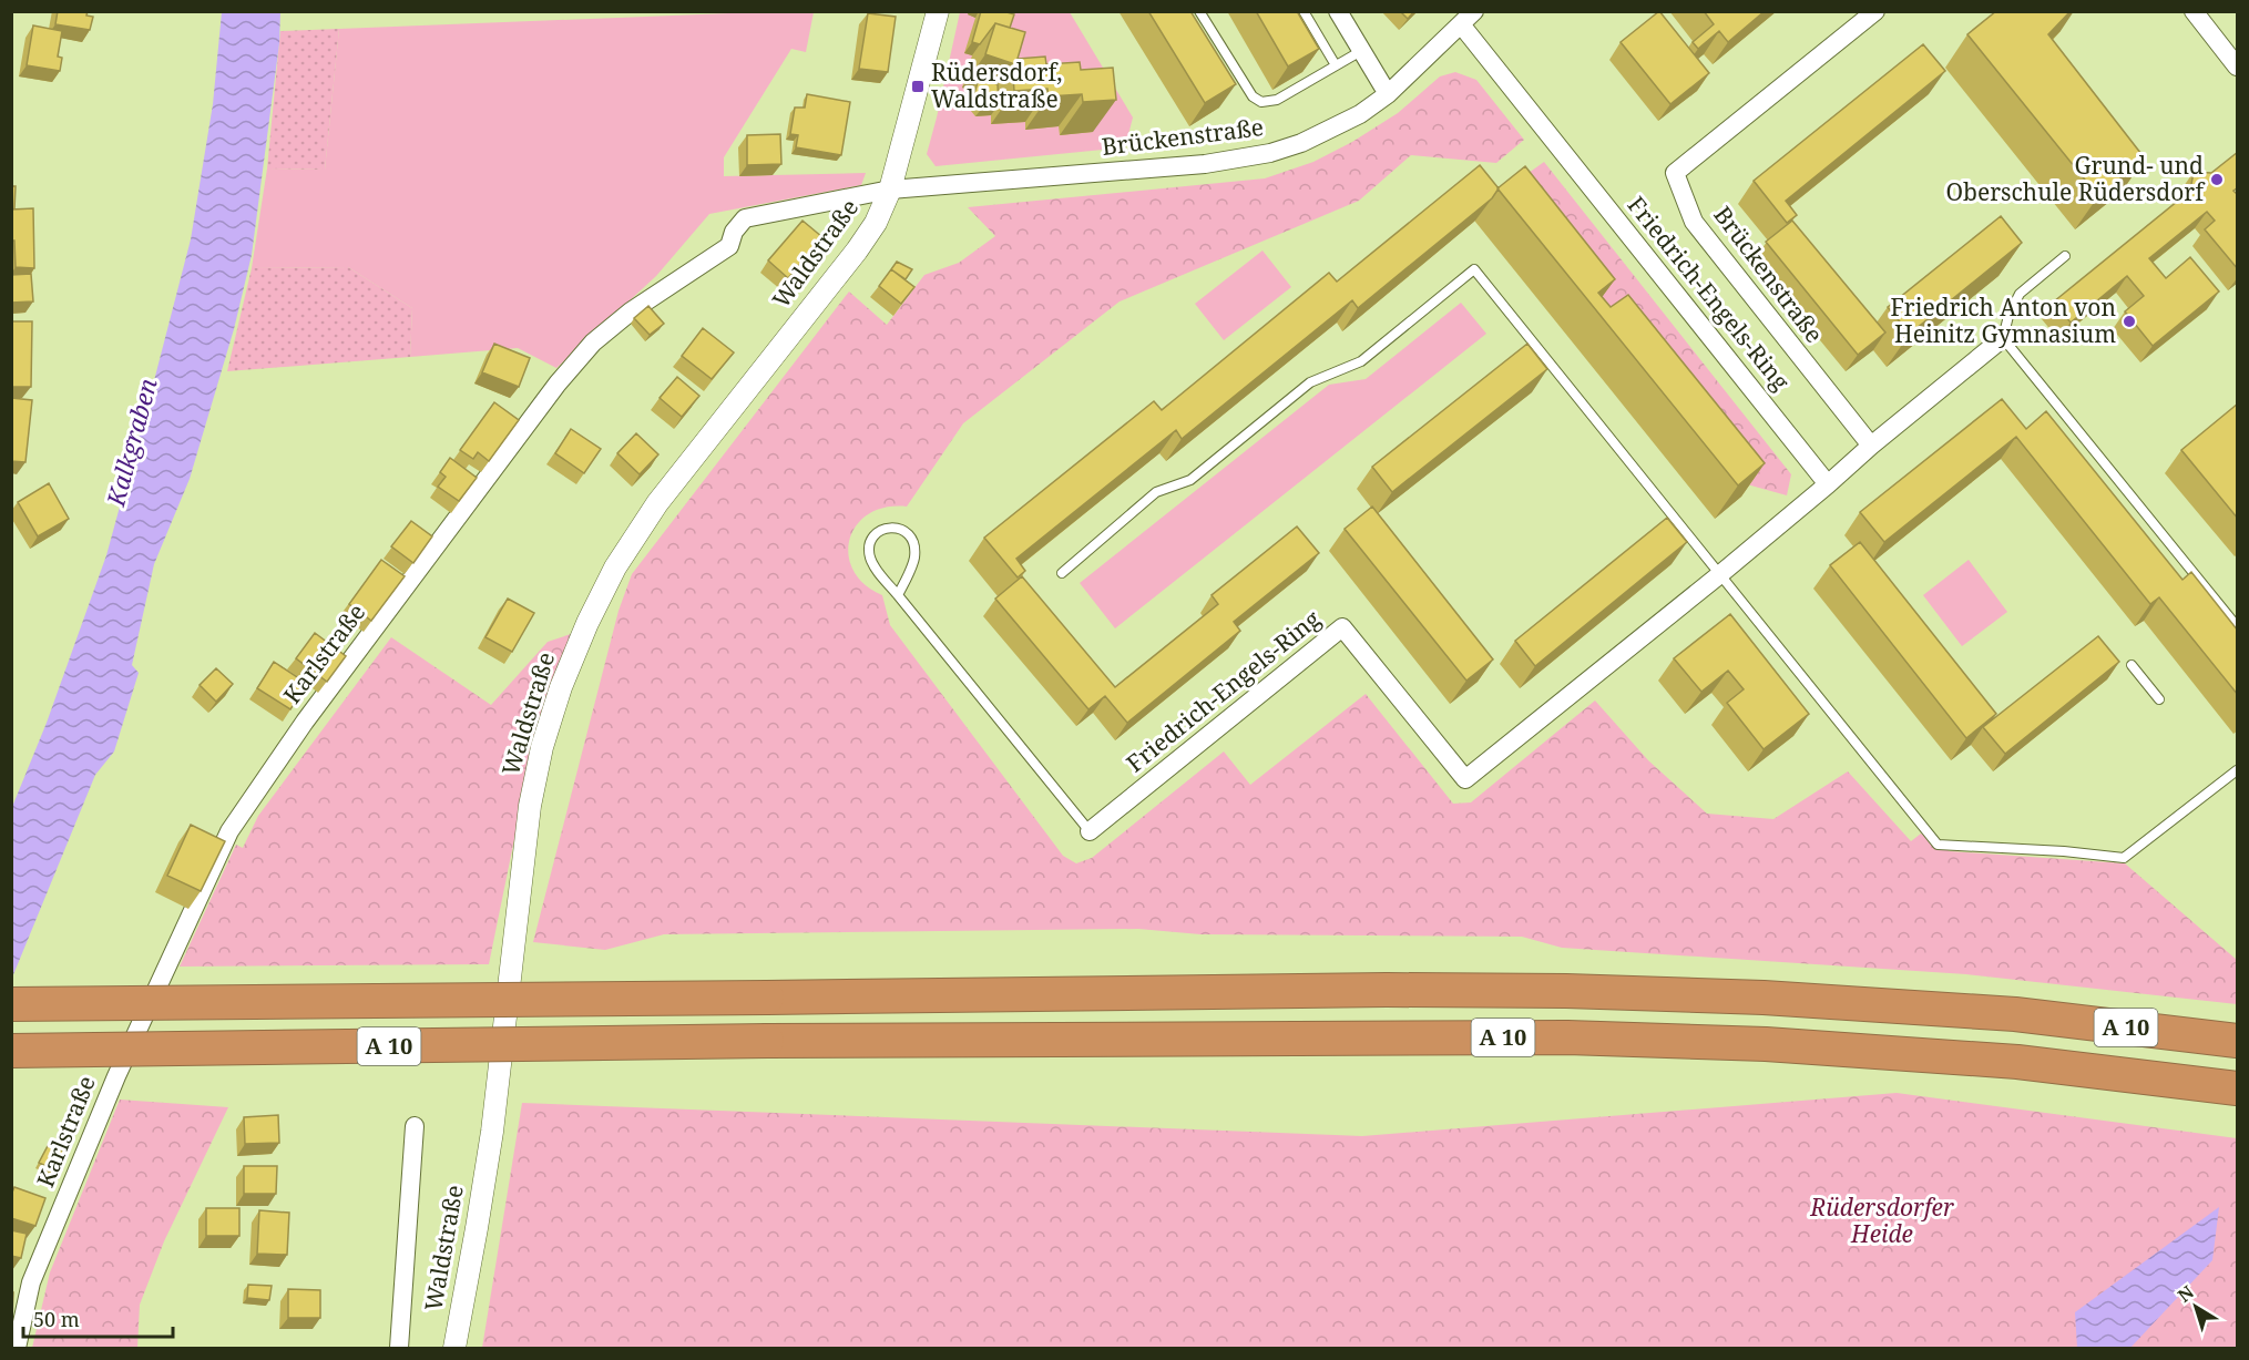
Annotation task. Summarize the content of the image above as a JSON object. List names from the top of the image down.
{
  "streets": {
    "highway": ["A 10"],
    "street": [
      "Brückenstraße",
      "Waldstraße",
      "Friedrich-Engels-Ring",
      "Karlstraße"
    ]
  },
  "crossings": [
    ["Brückenstraße", "Waldstraße"],
    ["Brückenstraße", "Friedrich-Engels-Ring"],
    ["Brückenstraße", "Karlstraße"],
    ["Waldstraße", "Karlstraße"]
  ],
  "water": ["Kalkgraben"],
  "parks": ["Rüdersdorfer Heide"],
  "places": {
    "transit": ["Rüdersdorf, Waldstraße"],
    "other": ["Grund- und Oberschule Rüdersdorf", "Friedrich Anton von Heinitz Gymnasium"]
  },
  "scale_bar": "50 m",
  "north": "top left"
}
